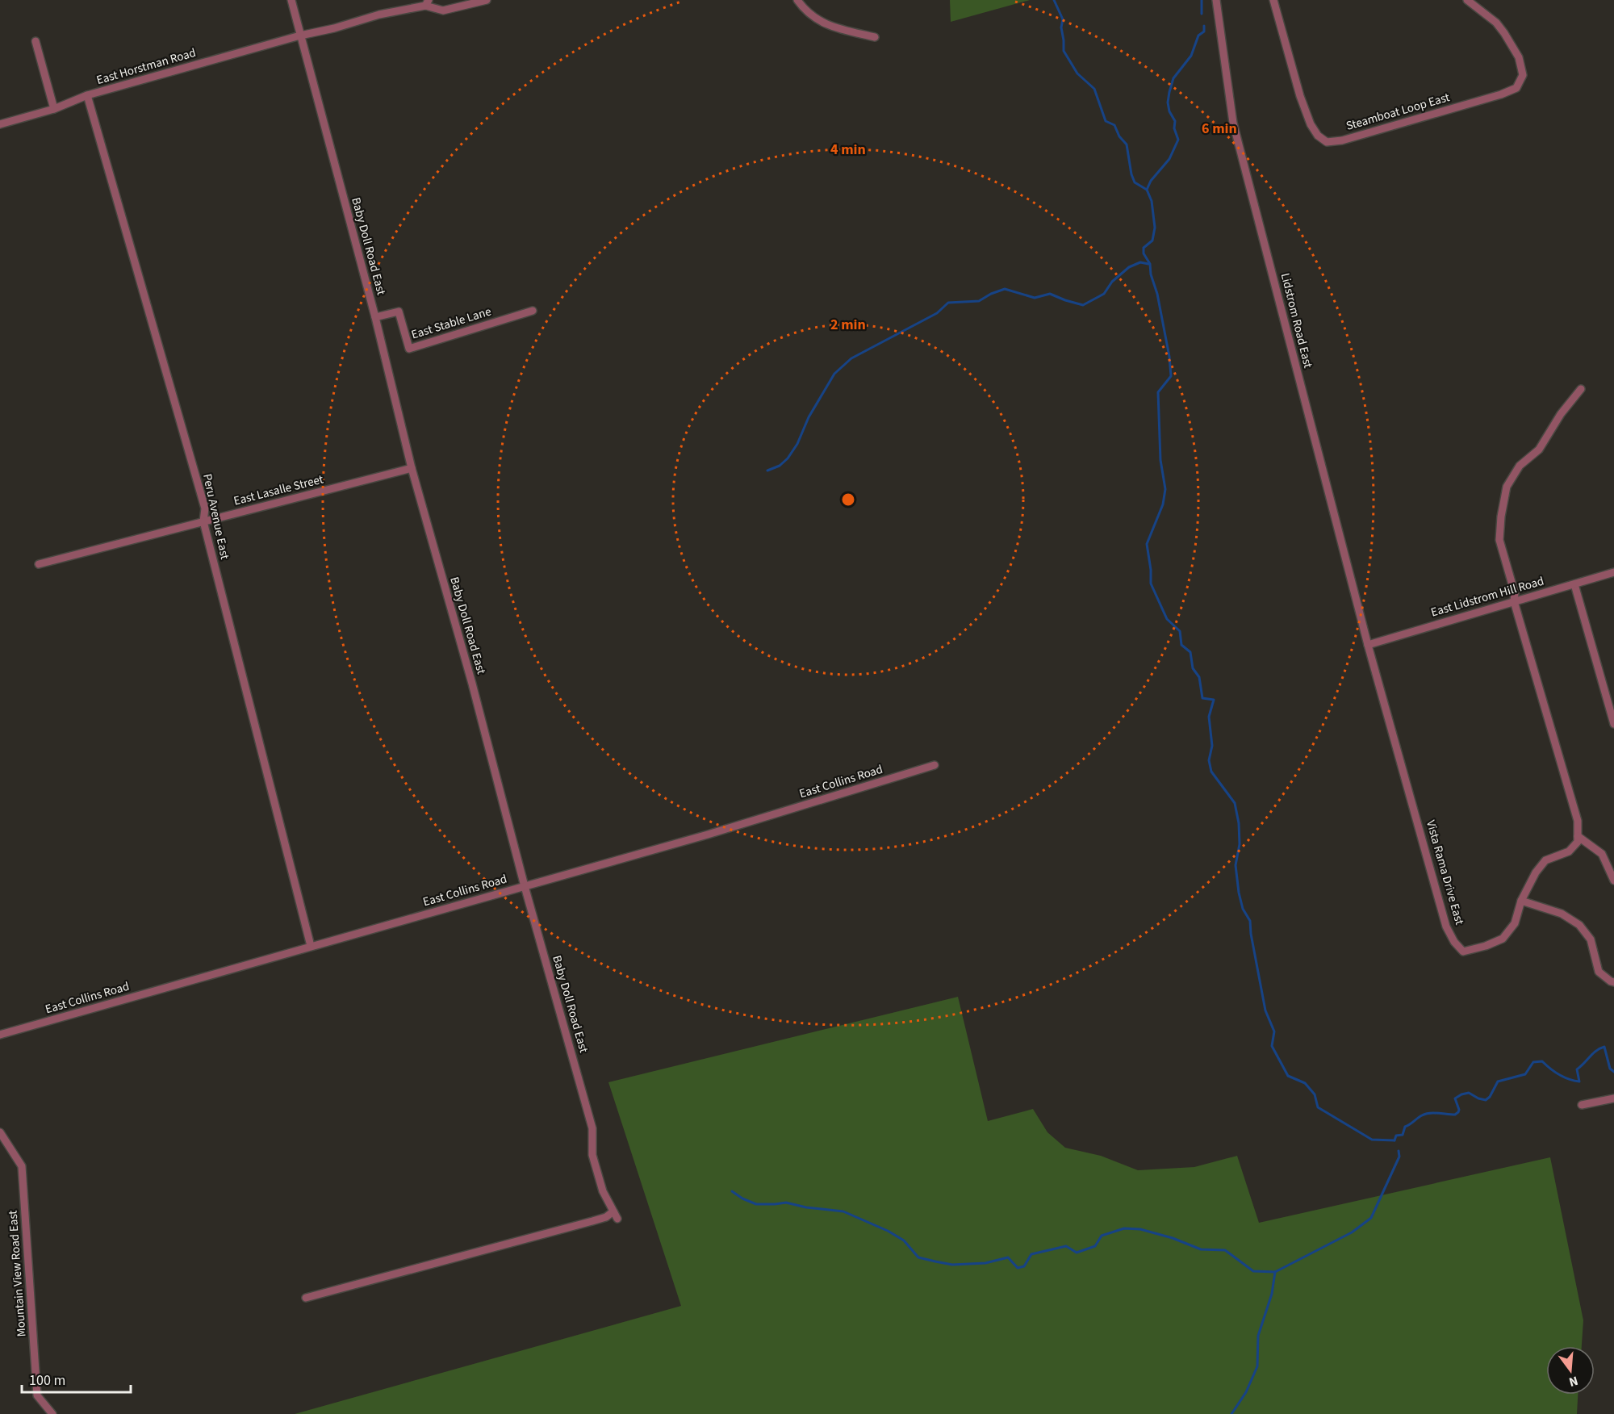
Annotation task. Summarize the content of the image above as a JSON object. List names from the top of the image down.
{
  "streets": {
    "street": [
      "East Horstman Road",
      "Steamboat Loop East",
      "Baby Doll Road East",
      "Lidstrom Road East",
      "East Stable Lane",
      "East Lasalle Street",
      "Peru Avenue East",
      "East Lidstrom Hill Road",
      "East Collins Road",
      "Vista Rama Drive East",
      "Mountain View Road East"
    ]
  },
  "crossings": [
    ["East Horstman Road", "Baby Doll Road East"],
    ["East Horstman Road", "Peru Avenue East"],
    ["Baby Doll Road East", "East Stable Lane"],
    ["Baby Doll Road East", "East Lasalle Street"],
    ["Baby Doll Road East", "East Collins Road"],
    ["Lidstrom Road East", "East Lidstrom Hill Road"],
    ["Lidstrom Road East", "Vista Rama Drive East"],
    ["East Lasalle Street", "Peru Avenue East"],
    ["Peru Avenue East", "East Collins Road"],
    ["East Lidstrom Hill Road", "Vista Rama Drive East"]
  ],
  "scale_bar": "100 m",
  "north": "bottom",
  "rings": ["6 min", "4 min", "2 min"]
}
